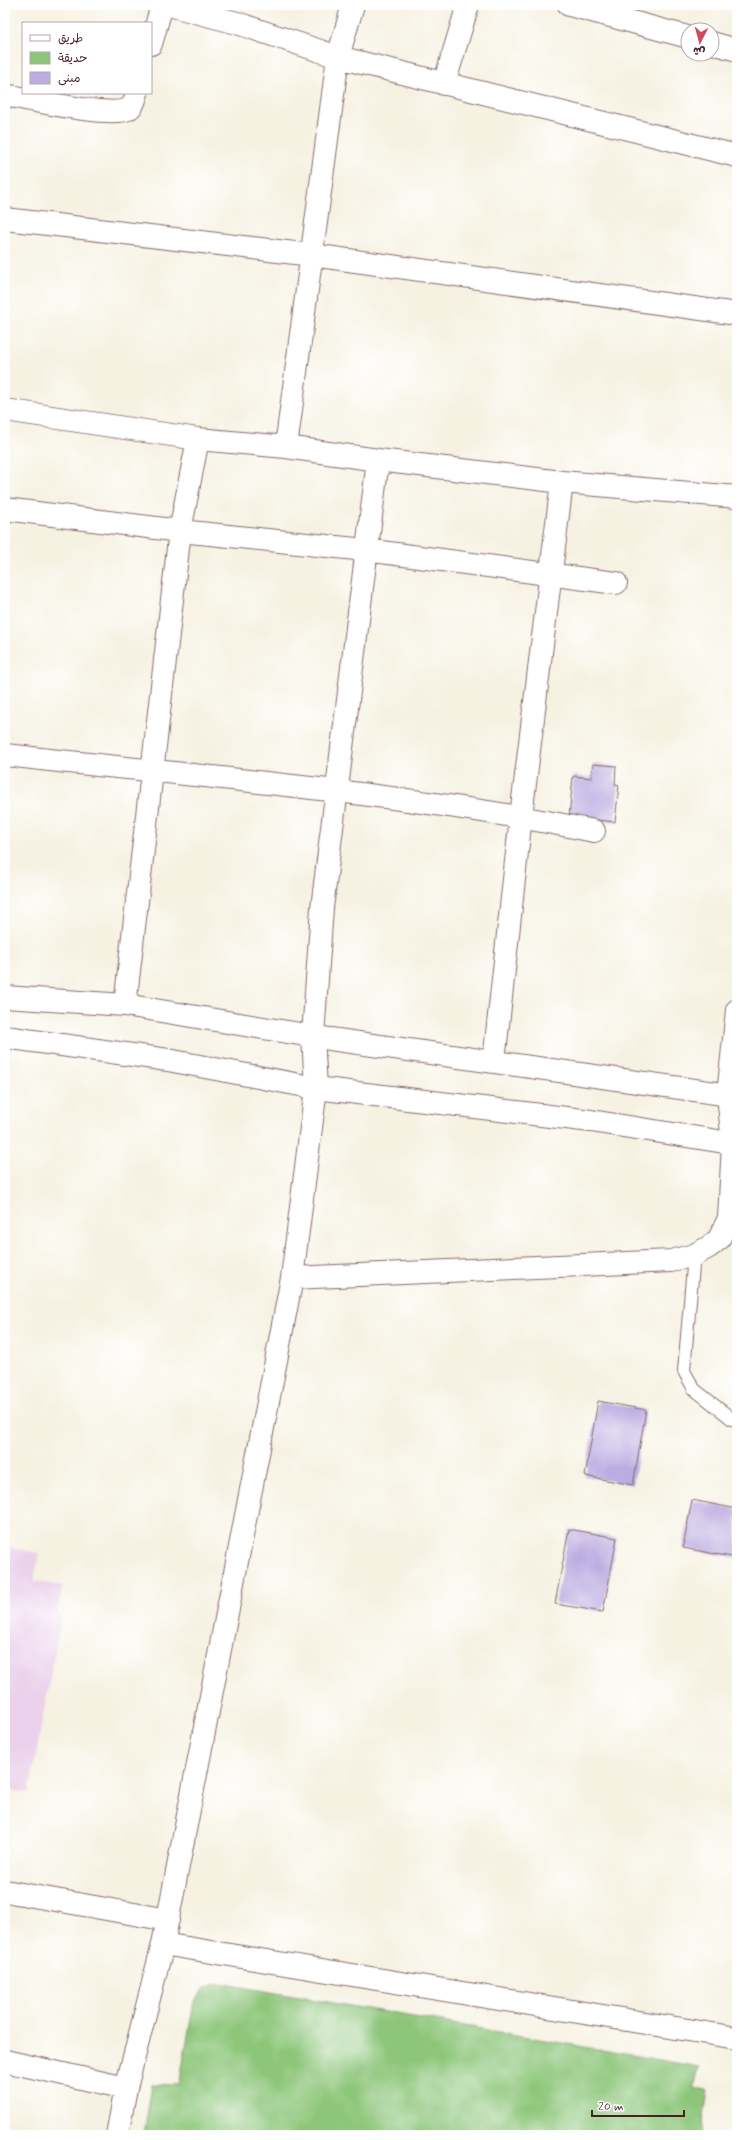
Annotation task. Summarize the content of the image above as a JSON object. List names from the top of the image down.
{
  "legend": ["طريق", "حديقة", "مبنى"],
  "scale_bar": "20 m",
  "north": "bottom"
}
